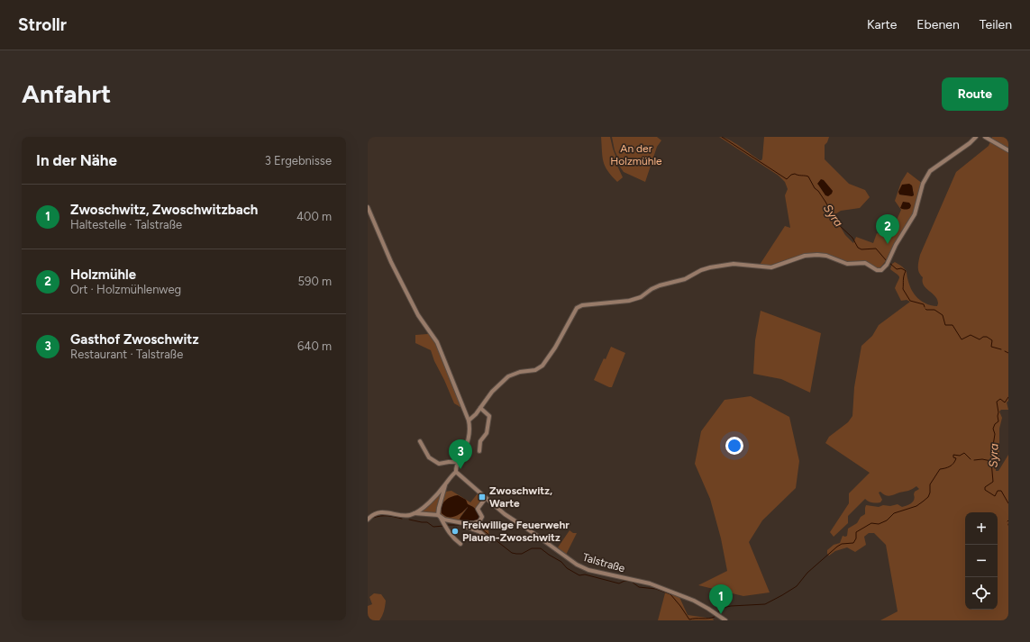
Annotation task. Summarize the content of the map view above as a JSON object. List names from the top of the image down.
{
  "streets": {
    "street": ["Talstraße"]
  },
  "water": ["Syra"],
  "parks": ["An der Holzmühle"],
  "places": {
    "transit": ["Zwoschwitz, Warte"],
    "other": ["Freiwillige Feuerwehr Plauen-Zwoschwitz"]
  },
  "page": {
    "header": "Strollr",
    "nav": ["Karte", "Ebenen", "Teilen"],
    "buttons": "Route",
    "title": "Anfahrt",
    "heading": ["In der Nähe", "3 Ergebnisse"],
    "list": [
      {
        "mark": "1",
        "name": "Zwoschwitz, Zwoschwitzbach",
        "note": "Haltestelle · Talstraße",
        "value": "400 m"
      },
      {
        "mark": "2",
        "name": "Holzmühle",
        "note": "Ort · Holzmühlenweg",
        "value": "590 m"
      },
      {
        "mark": "3",
        "name": "Gasthof Zwoschwitz",
        "note": "Restaurant · Talstraße",
        "value": "640 m"
      }
    ],
    "pins": ["2", "3", "1"],
    "map_buttons": ["+", "−"]
  }
}
